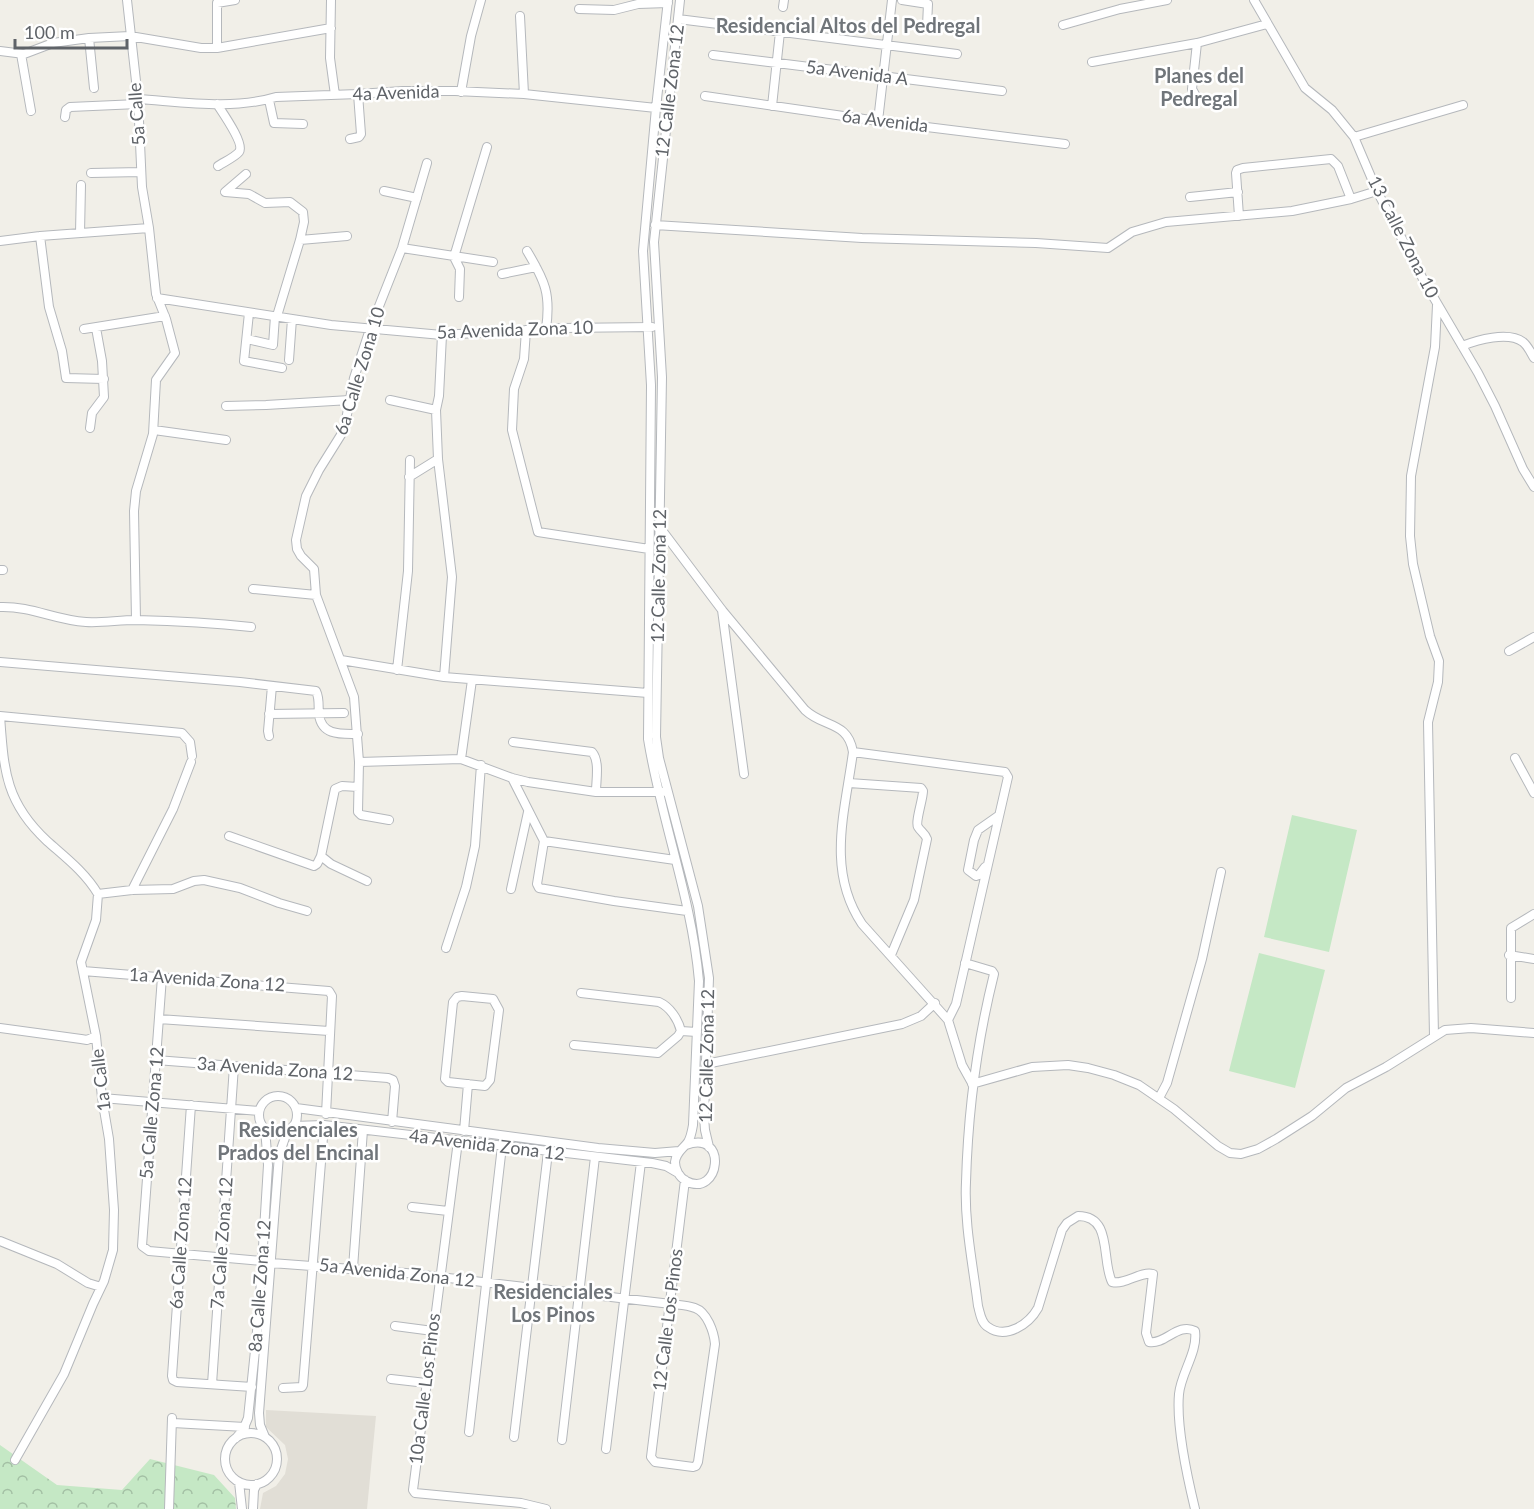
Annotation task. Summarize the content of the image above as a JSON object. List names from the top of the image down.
{
  "streets": {
    "street": [
      "5a Avenida A",
      "12 Calle Zona 12",
      "4a Avenida",
      "5a Calle",
      "6a Avenida",
      "13 Calle Zona 10",
      "5a Avenida Zona 10",
      "6a Calle Zona 10",
      "1a Avenida Zona 12",
      "3a Avenida Zona 12",
      "1a Calle",
      "5a Calle Zona 12",
      "4a Avenida Zona 12",
      "6a Calle Zona 12",
      "7a Calle Zona 12",
      "5a Avenida Zona 12",
      "8a Calle Zona 12",
      "12 Calle Los Pinos",
      "10a Calle Los Pinos"
    ]
  },
  "crossings": [
    ["12 Calle Zona 12", "4a Avenida"],
    ["12 Calle Zona 12", "5a Avenida Zona 10"],
    ["12 Calle Zona 12", "4a Avenida Zona 12"],
    ["12 Calle Zona 12", "12 Calle Los Pinos"],
    ["4a Avenida", "5a Calle"],
    ["5a Calle", "5a Avenida Zona 10"],
    ["5a Avenida Zona 10", "6a Calle Zona 10"],
    ["1a Avenida Zona 12", "1a Calle"],
    ["1a Avenida Zona 12", "5a Calle Zona 12"],
    ["3a Avenida Zona 12", "5a Calle Zona 12"],
    ["3a Avenida Zona 12", "4a Avenida Zona 12"],
    ["3a Avenida Zona 12", "7a Calle Zona 12"],
    ["5a Calle Zona 12", "5a Avenida Zona 12"],
    ["4a Avenida Zona 12", "8a Calle Zona 12"],
    ["4a Avenida Zona 12", "12 Calle Los Pinos"],
    ["4a Avenida Zona 12", "10a Calle Los Pinos"],
    ["6a Calle Zona 12", "7a Calle Zona 12"],
    ["6a Calle Zona 12", "5a Avenida Zona 12"],
    ["7a Calle Zona 12", "5a Avenida Zona 12"],
    ["5a Avenida Zona 12", "8a Calle Zona 12"],
    ["5a Avenida Zona 12", "12 Calle Los Pinos"],
    ["5a Avenida Zona 12", "10a Calle Los Pinos"]
  ],
  "districts": [
    "Residencial Altos del Pedregal",
    "Planes del Pedregal",
    "Residenciales Prados del Encinal",
    "Residenciales Los Pinos"
  ],
  "scale_bar": "100 m"
}
